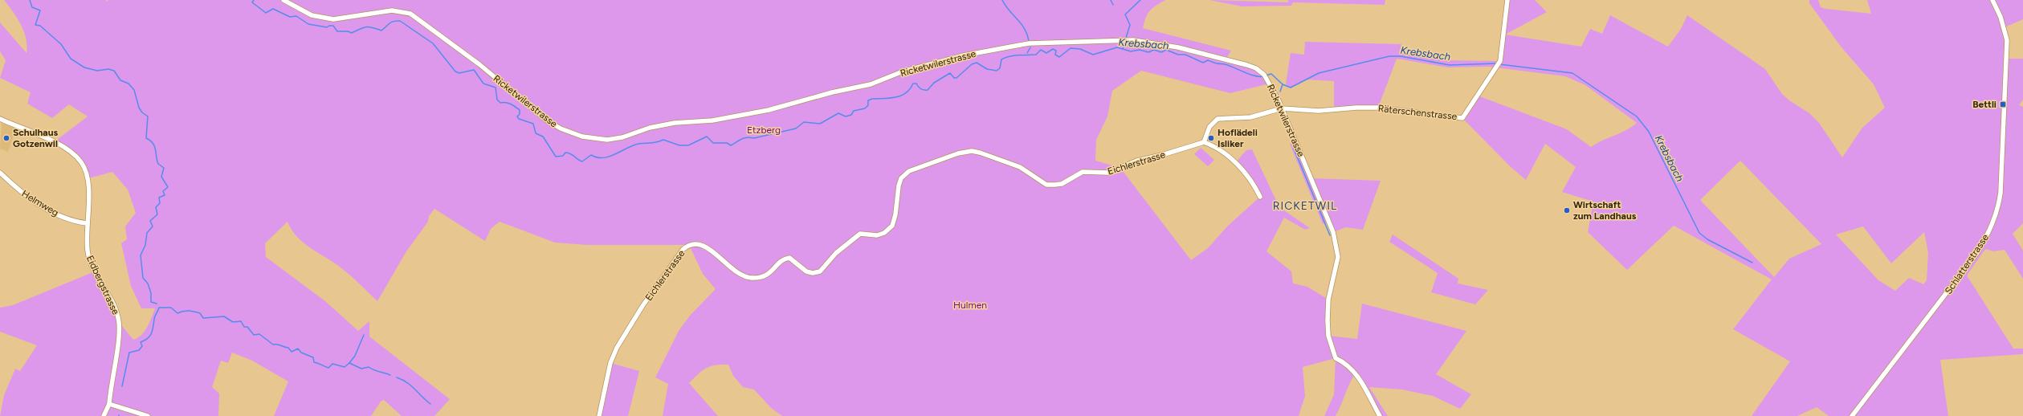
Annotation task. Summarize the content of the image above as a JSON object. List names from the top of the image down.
{
  "streets": {
    "street": [
      "Ricketwilerstrasse",
      "Räterschenstrasse",
      "Eichlerstrasse",
      "Helmweg",
      "Schlatterstrasse",
      "Eidbergstrasse"
    ]
  },
  "crossings": [
    ["Ricketwilerstrasse", "Räterschenstrasse"],
    ["Helmweg", "Eidbergstrasse"]
  ],
  "districts": ["RICKETWIL"],
  "water": ["Krebsbach"],
  "parks": ["Etzberg", "Hulmen"],
  "places": {
    "transit": ["Bettli"],
    "other": ["Schulhaus Gotzenwil", "Hoflädeli Isliker", "Wirtschaft zum Landhaus"]
  }
}
